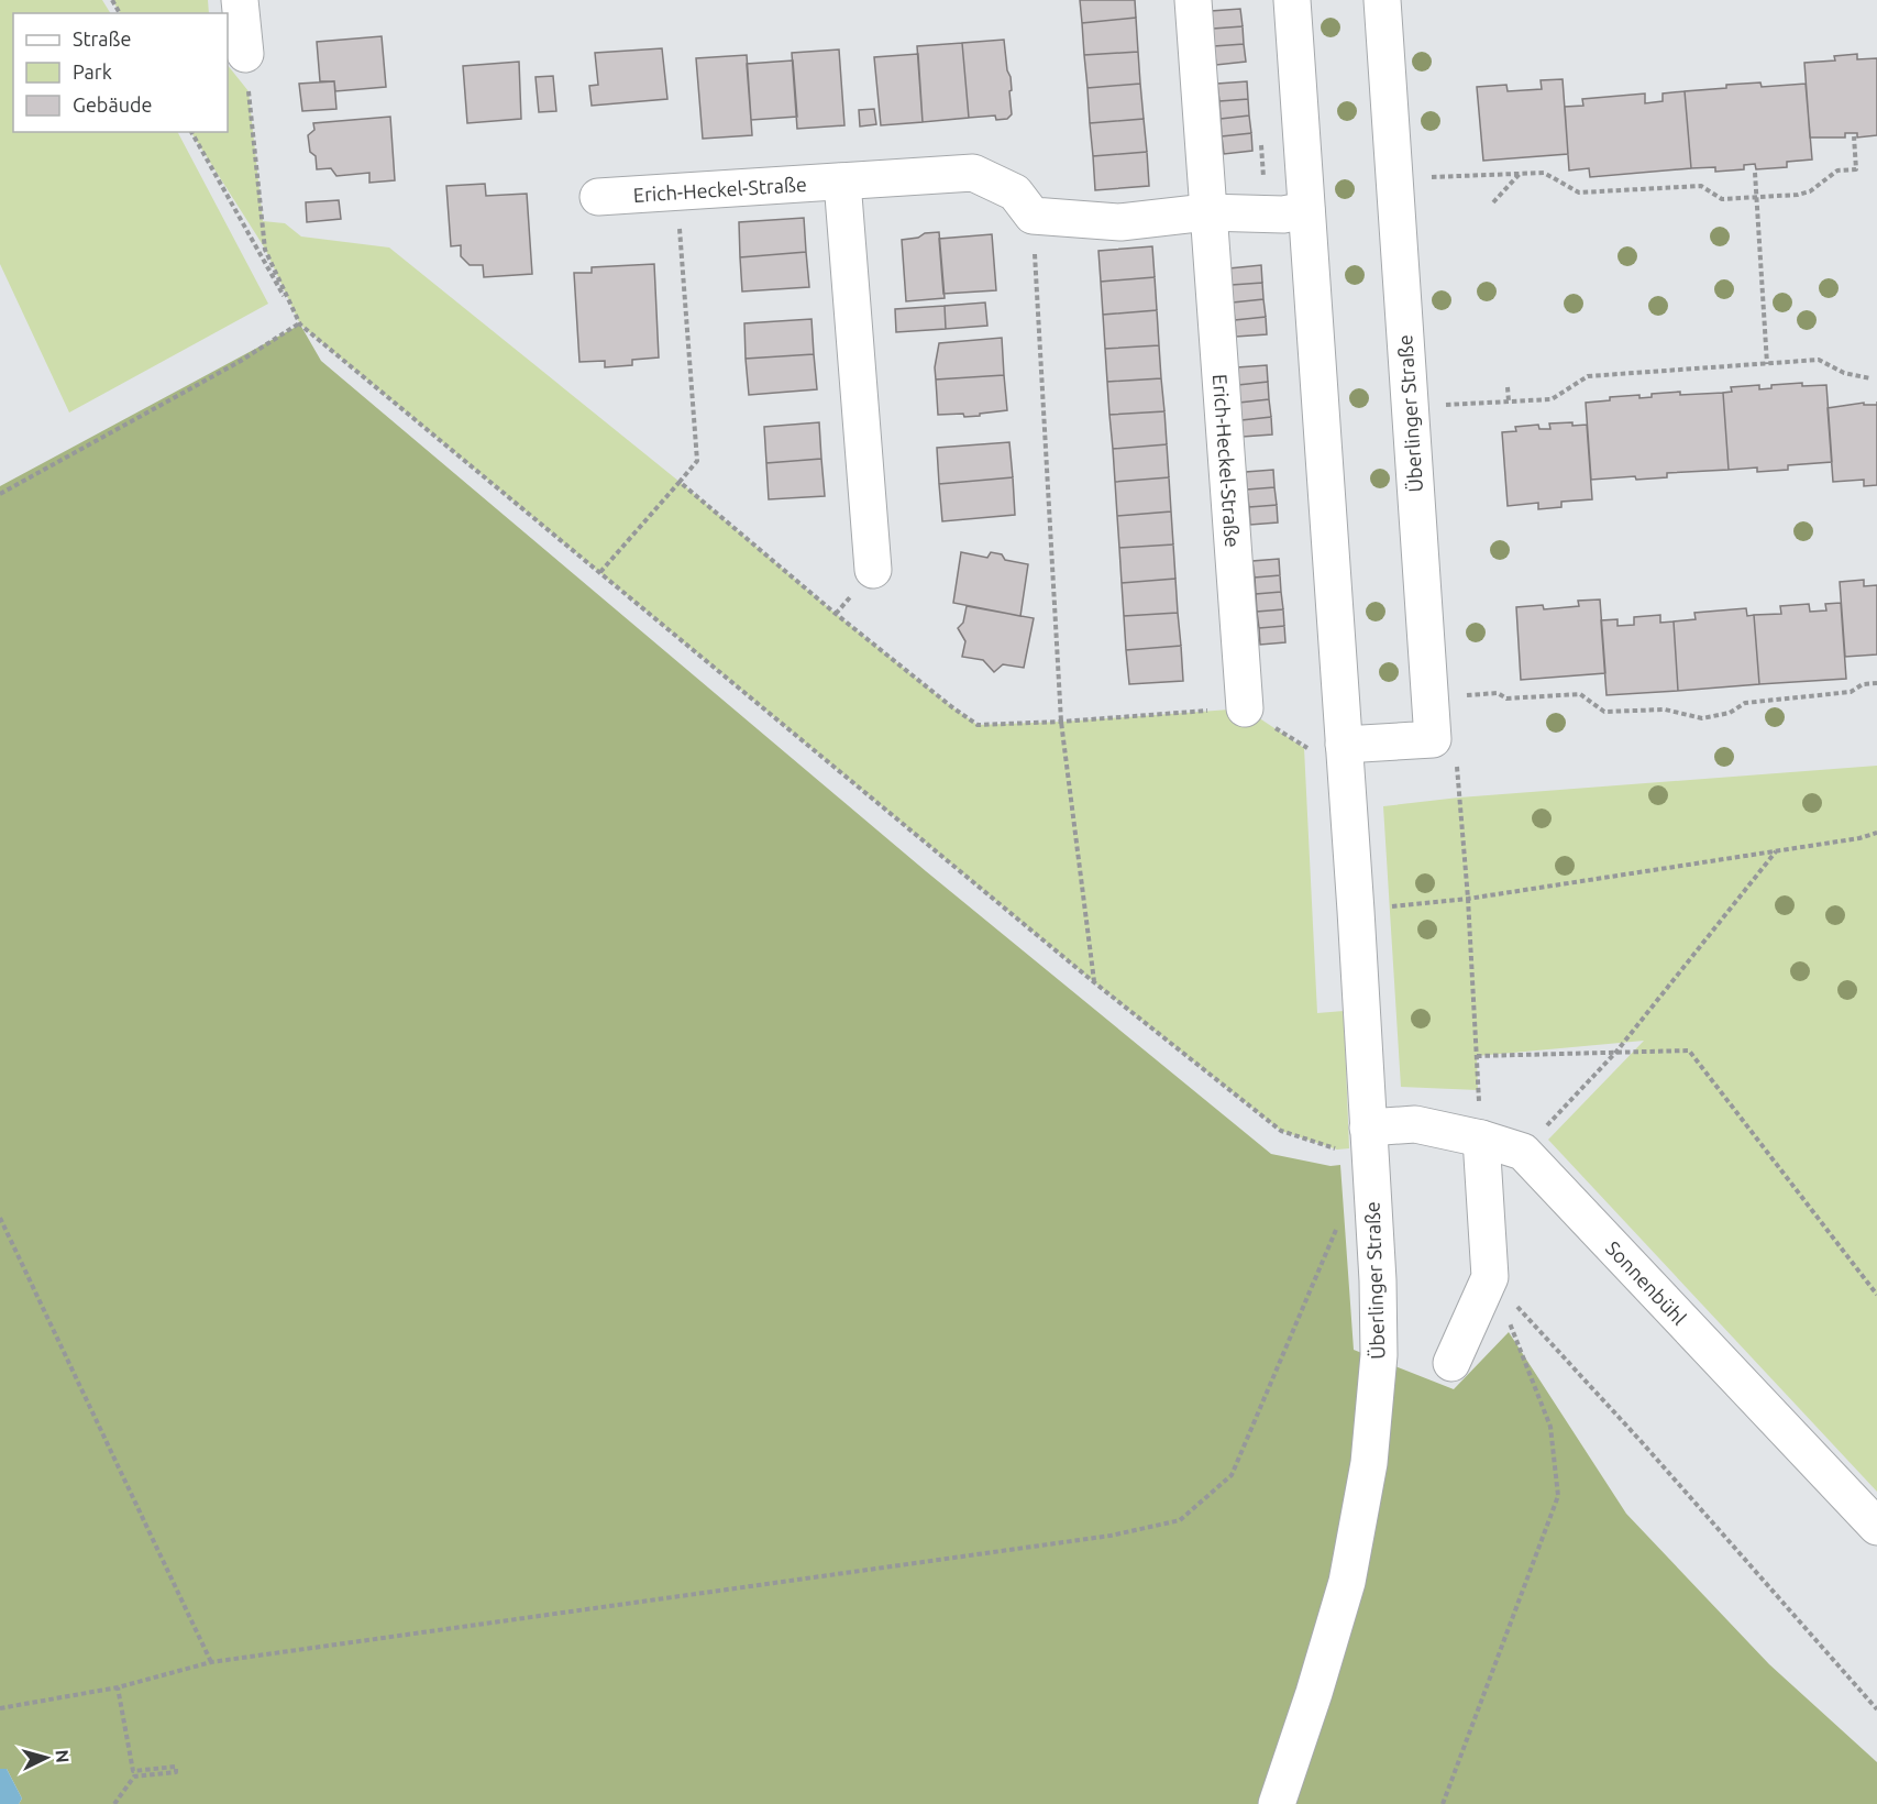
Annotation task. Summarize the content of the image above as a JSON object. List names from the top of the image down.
{
  "streets": {
    "street": ["Erich-Heckel-Straße", "Überlinger Straße", "Sonnenbühl"]
  },
  "crossings": [
    ["Überlinger Straße", "Sonnenbühl"]
  ],
  "legend": ["Straße", "Park", "Gebäude"],
  "north": "right"
}
